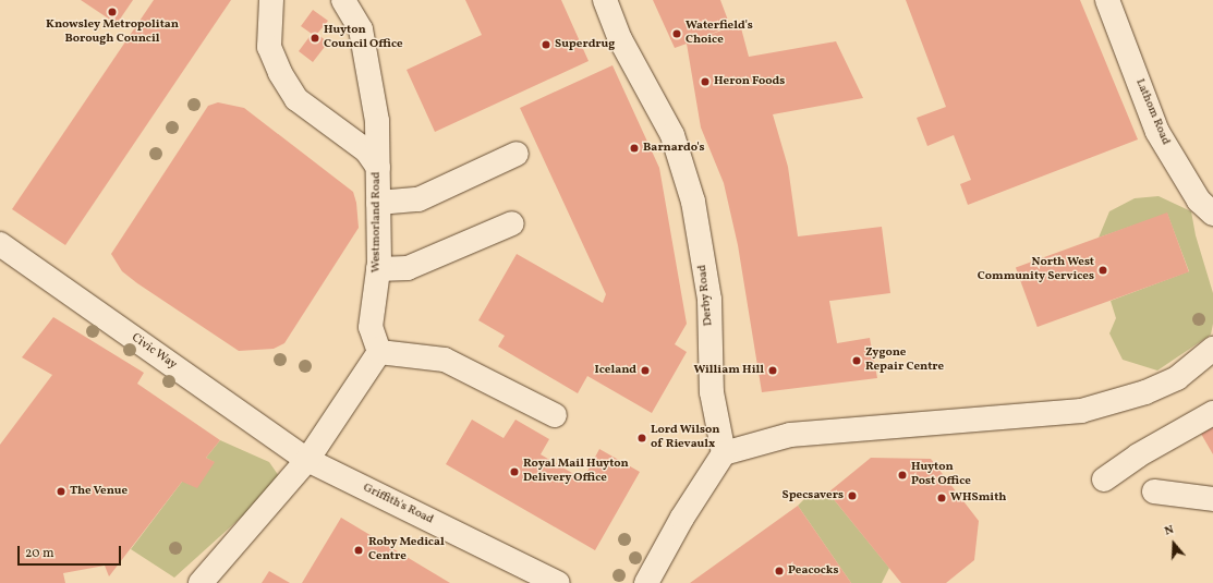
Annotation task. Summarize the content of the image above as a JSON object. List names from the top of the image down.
{
  "streets": {
    "street": [
      "Lathom Road",
      "Westmorland Road",
      "Derby Road",
      "Civic Way",
      "Griffith's Road"
    ]
  },
  "crossings": [
    ["Civic Way", "Griffith's Road"]
  ],
  "places": [
    "Knowsley Metropolitan Borough Council",
    "Waterfield's Choice",
    "Huyton Council Office",
    "Superdrug",
    "Heron Foods",
    "Barnardo's",
    "North West Community Services",
    "Zygone Repair Centre",
    "Iceland",
    "William Hill",
    "Lord Wilson of Rievaulx",
    "Royal Mail Huyton Delivery Office",
    "Huyton Post Office",
    "The Venue",
    "Specsavers",
    "WHSmith",
    "Roby Medical Centre",
    "Peacocks"
  ],
  "scale_bar": "20 m",
  "north": "top"
}
